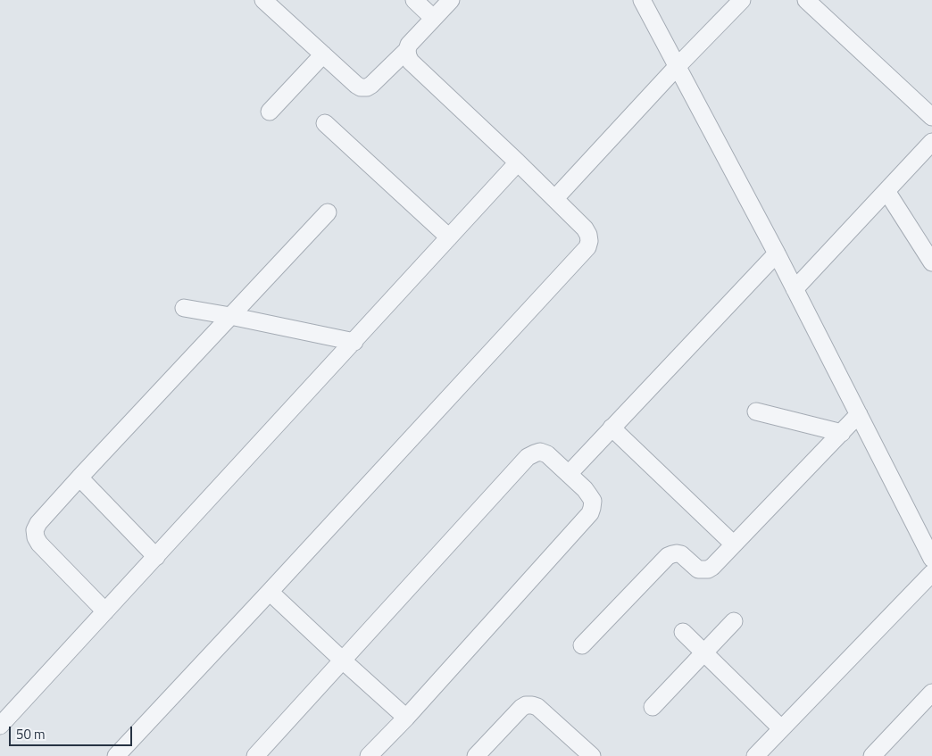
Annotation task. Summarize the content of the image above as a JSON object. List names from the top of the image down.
{
  "scale_bar": "50 m"
}
